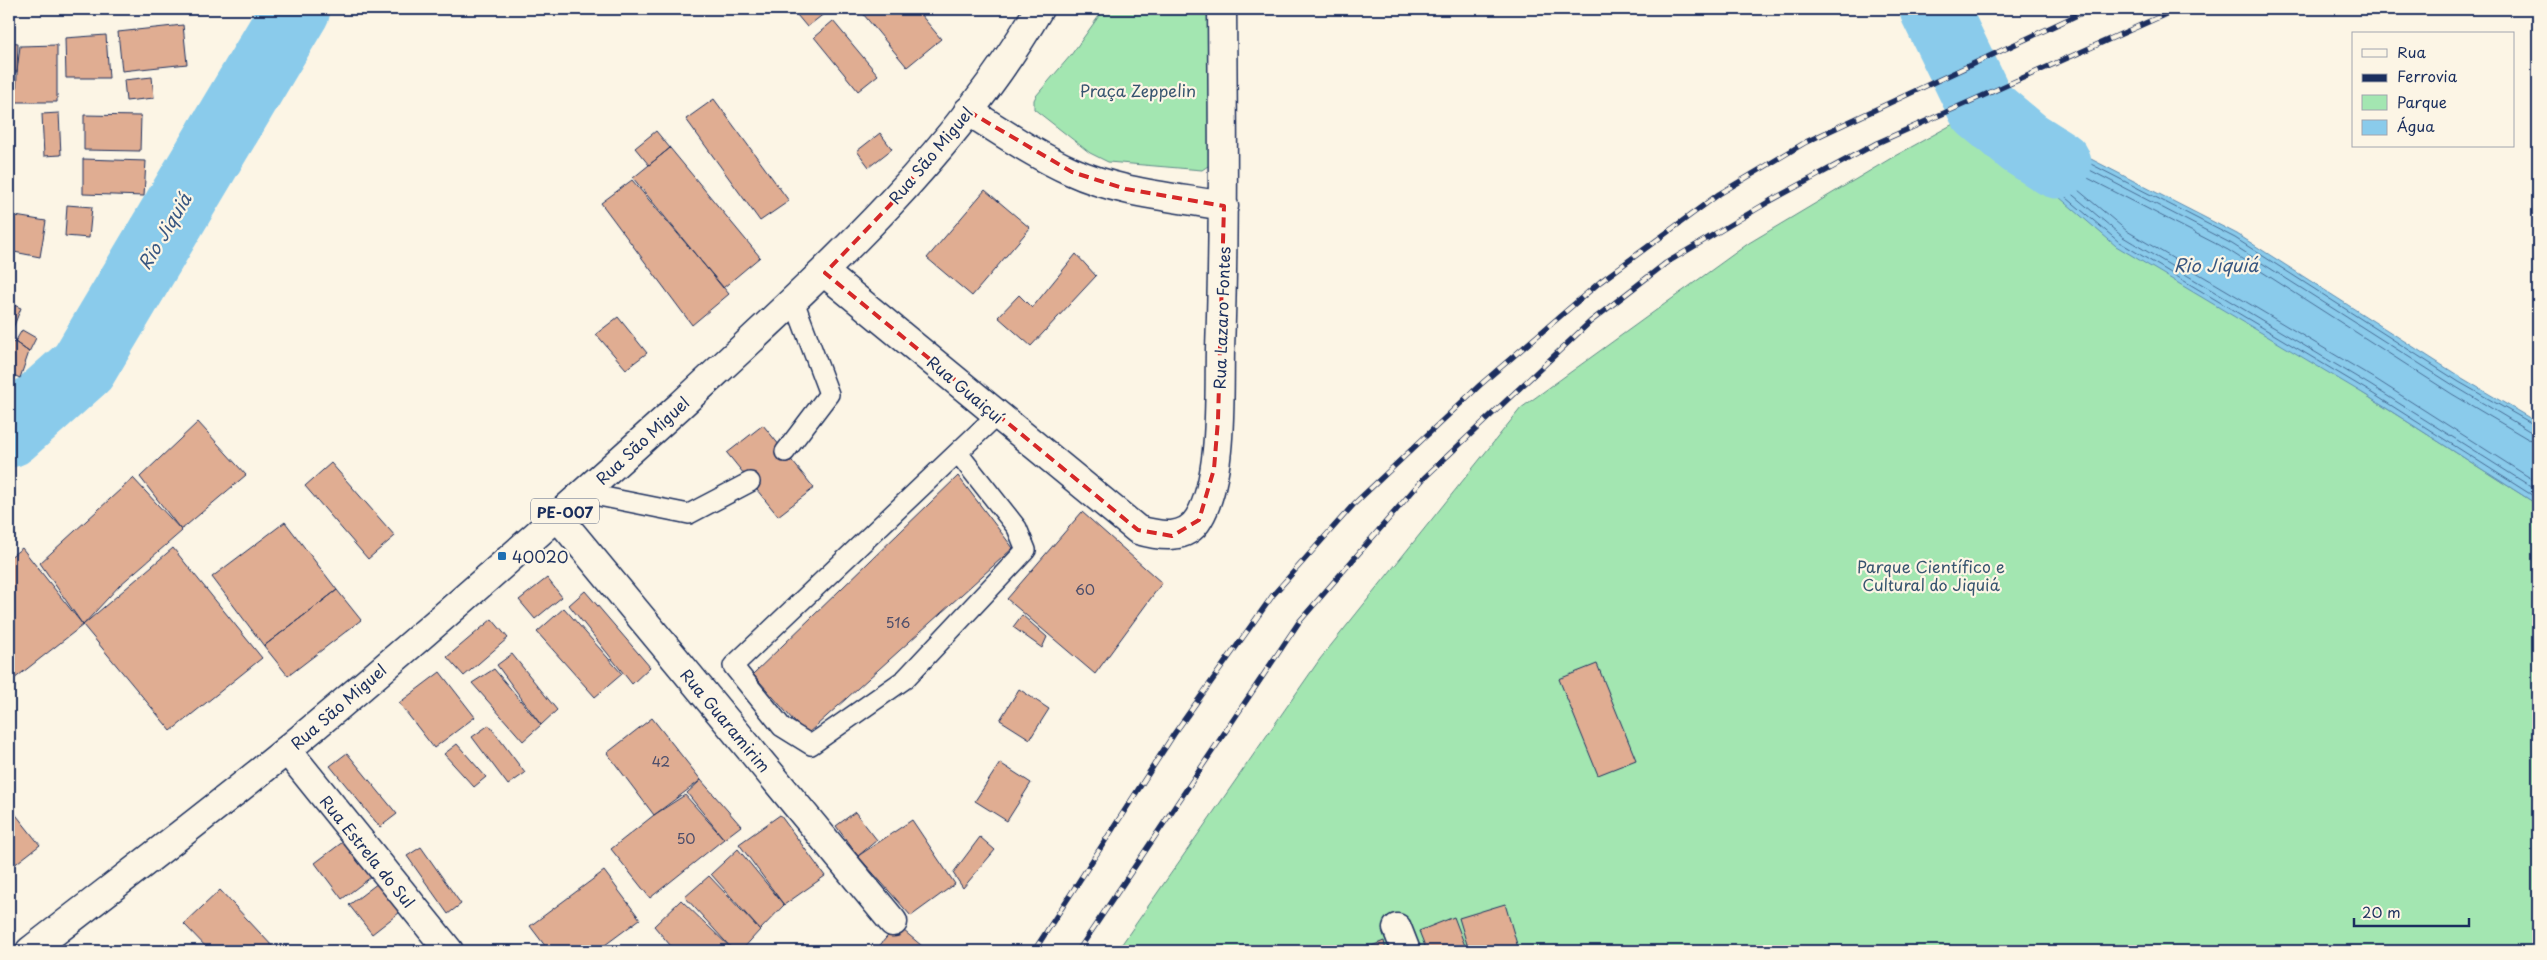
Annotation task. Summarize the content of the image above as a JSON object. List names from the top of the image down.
{
  "streets": {
    "street": [
      "Rua São Miguel",
      "Rua Lazaro Fontes",
      "Rua Guaiçuí",
      "PE-007",
      "Rua Guaramirim",
      "Rua Estrela do Sul"
    ]
  },
  "crossings": [
    ["Rua São Miguel", "Rua Guaiçuí"],
    ["Rua São Miguel", "Rua Guaramirim"],
    ["Rua São Miguel", "Rua Estrela do Sul"],
    ["Rua Lazaro Fontes", "Rua Guaiçuí"]
  ],
  "water": ["Rio Jiquiá"],
  "parks": ["Praça Zeppelin", "Parque Científico e Cultural do Jiquiá"],
  "places": {
    "transit": ["40020"]
  },
  "house_numbers": [
    "60",
    "516",
    "42",
    "50"
  ],
  "legend": [
    "Rua",
    "Ferrovia",
    "Parque",
    "Água"
  ],
  "scale_bar": "20 m"
}
